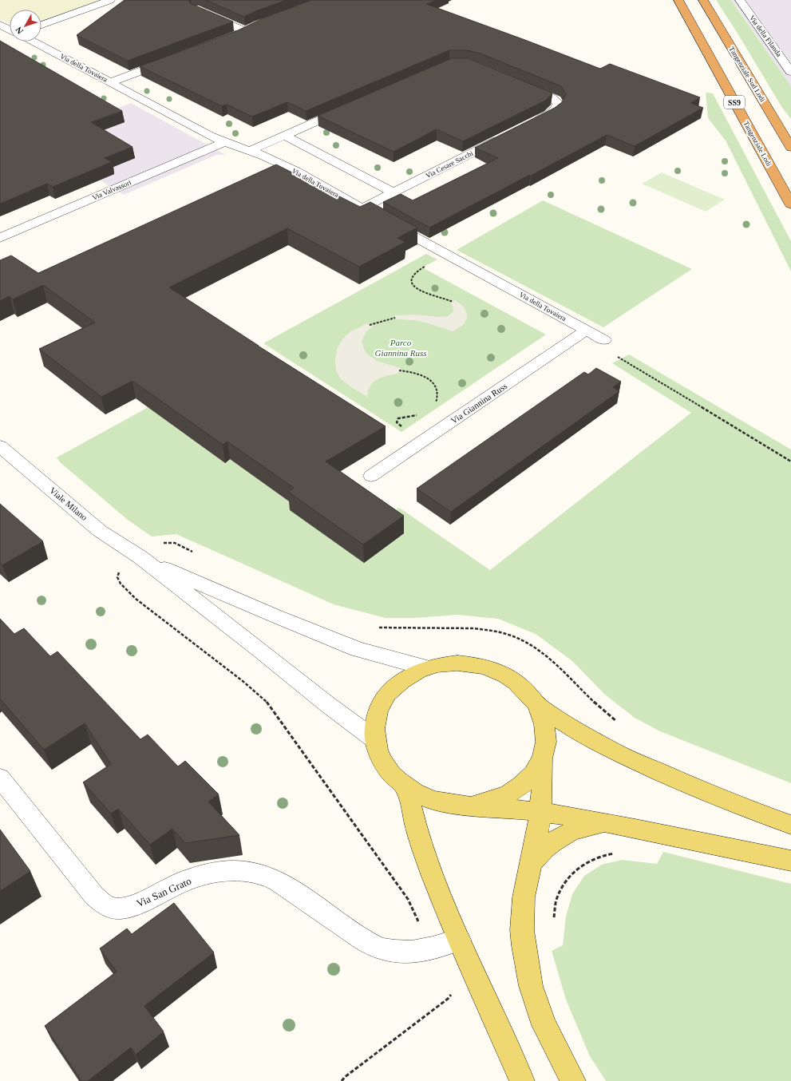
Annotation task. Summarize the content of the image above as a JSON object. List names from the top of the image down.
{
  "streets": {
    "highway": ["Tangenziale Sud Lodi", "SS9", "Tangenziale Lodi"],
    "street": [
      "Via della Filanda",
      "Via della Tovaiera",
      "Via Cesare Sacchi",
      "Via Valvassori",
      "Via Giannina Russ",
      "Viale Milano",
      "Via San Grato"
    ]
  },
  "crossings": [
    ["Via della Tovaiera", "Via Cesare Sacchi"],
    ["Via della Tovaiera", "Via Valvassori"],
    ["Via della Tovaiera", "Via Giannina Russ"]
  ],
  "parks": ["Parco Giannina Russ"],
  "north": "bottom left"
}
